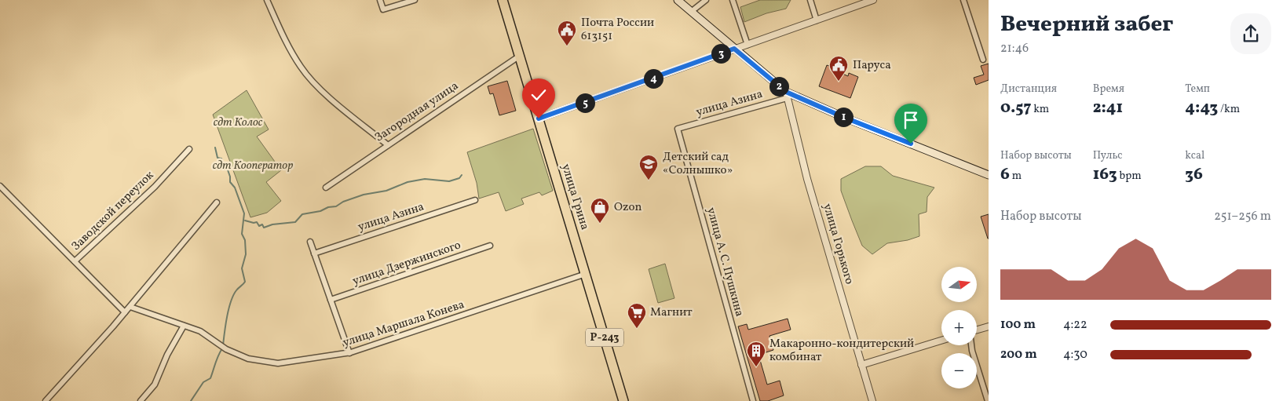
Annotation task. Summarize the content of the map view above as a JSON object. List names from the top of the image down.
{
  "streets": {
    "highway": ["улица Грина", "Р-243"],
    "street": [
      "улица Азина",
      "Загородная улица",
      "Заводской переулок",
      "улица Горького",
      "улица А. С. Пушкина",
      "улица Дзержинского",
      "улица Маршала Конева"
    ]
  },
  "crossings": [
    ["улица Азина", "улица Горького"],
    ["улица Азина", "улица А. С. Пушкина"],
    ["Загородная улица", "улица Грина"],
    ["улица Грина", "улица Маршала Конева"]
  ],
  "parks": ["сдт Колос", "сдт Кооператор"],
  "places": {
    "public building": ["Почта России 613151", "Паруса"],
    "school or university": ["Детский сад «Солнышко»"],
    "shop": ["Ozon"],
    "supermarket": ["Магнит"],
    "building": ["Макаронно-кондитерский комбинат"]
  },
  "north": "right",
  "page": {
    "heading": ["Вечерний забег", "21:46"],
    "pins": [
      "3",
      "4",
      "2",
      "5",
      "1"
    ],
    "stats": [
      ["Дистанция", "0.57 km"],
      ["Время", "2:41"],
      ["Темп", "4:43 /km"],
      ["Набор высоты", "6 m"],
      ["Пульс", "163 bpm"],
      ["kcal", "36"]
    ],
    "chart": ["Набор высоты", "251–256 m"],
    "map_buttons": ["+", "−"],
    "list": [
      {
        "name": "100 m",
        "note": "4:22"
      },
      {
        "name": "200 m",
        "note": "4:30"
      }
    ]
  }
}
